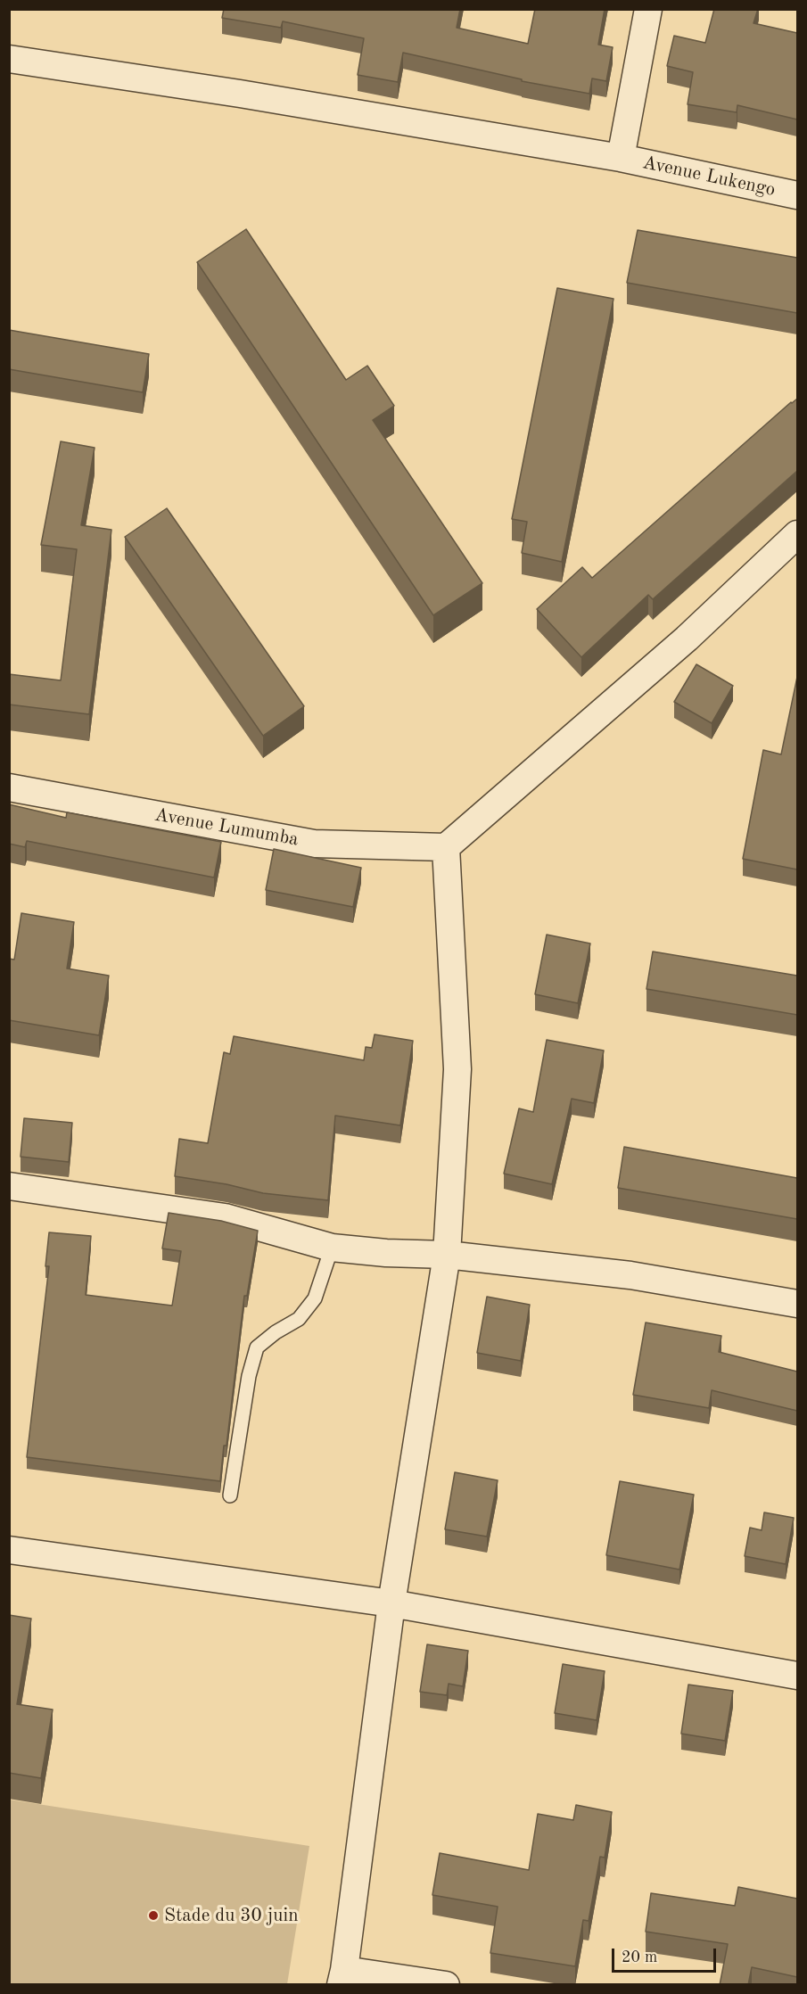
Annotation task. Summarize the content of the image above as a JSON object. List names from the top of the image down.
{
  "streets": {
    "street": ["Avenue Lukengo", "Avenue Lumumba"]
  },
  "places": ["Stade du 30 juin"],
  "scale_bar": "20 m"
}
